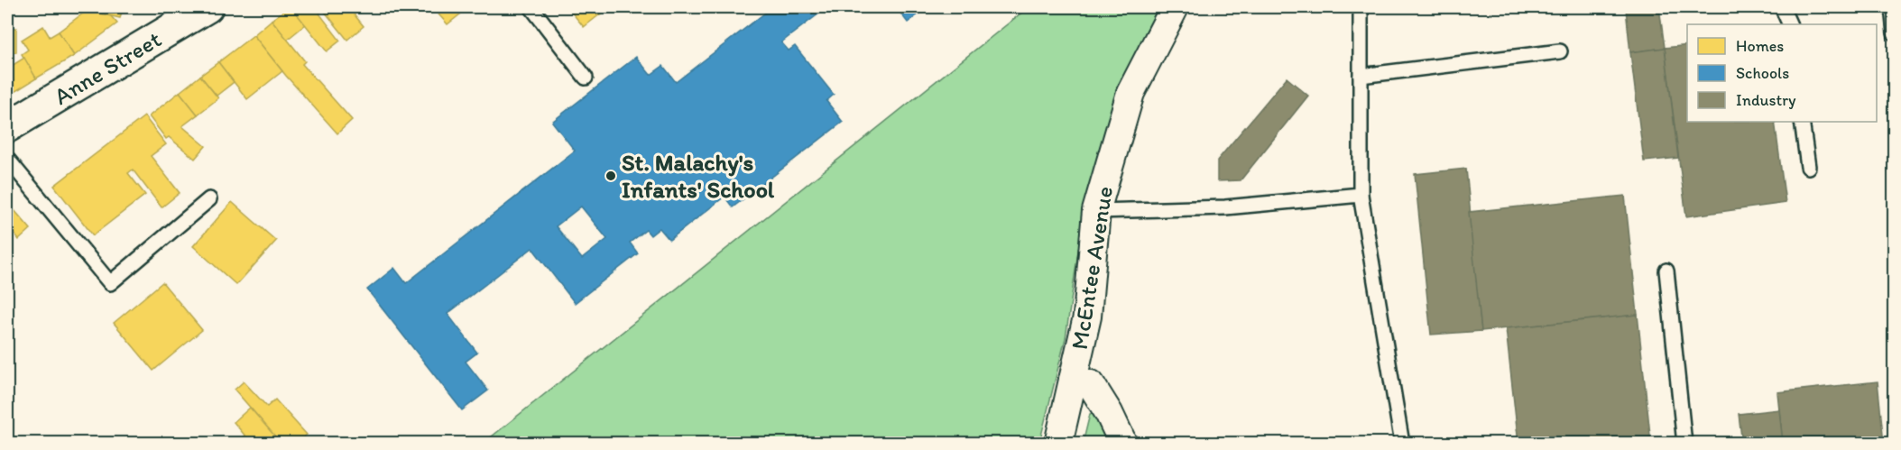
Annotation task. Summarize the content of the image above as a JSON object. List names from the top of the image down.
{
  "streets": {
    "main road": ["Anne Street"],
    "street": ["McEntee Avenue"]
  },
  "places": ["St. Malachy's Infants' School"],
  "legend": ["Homes", "Schools", "Industry"]
}
